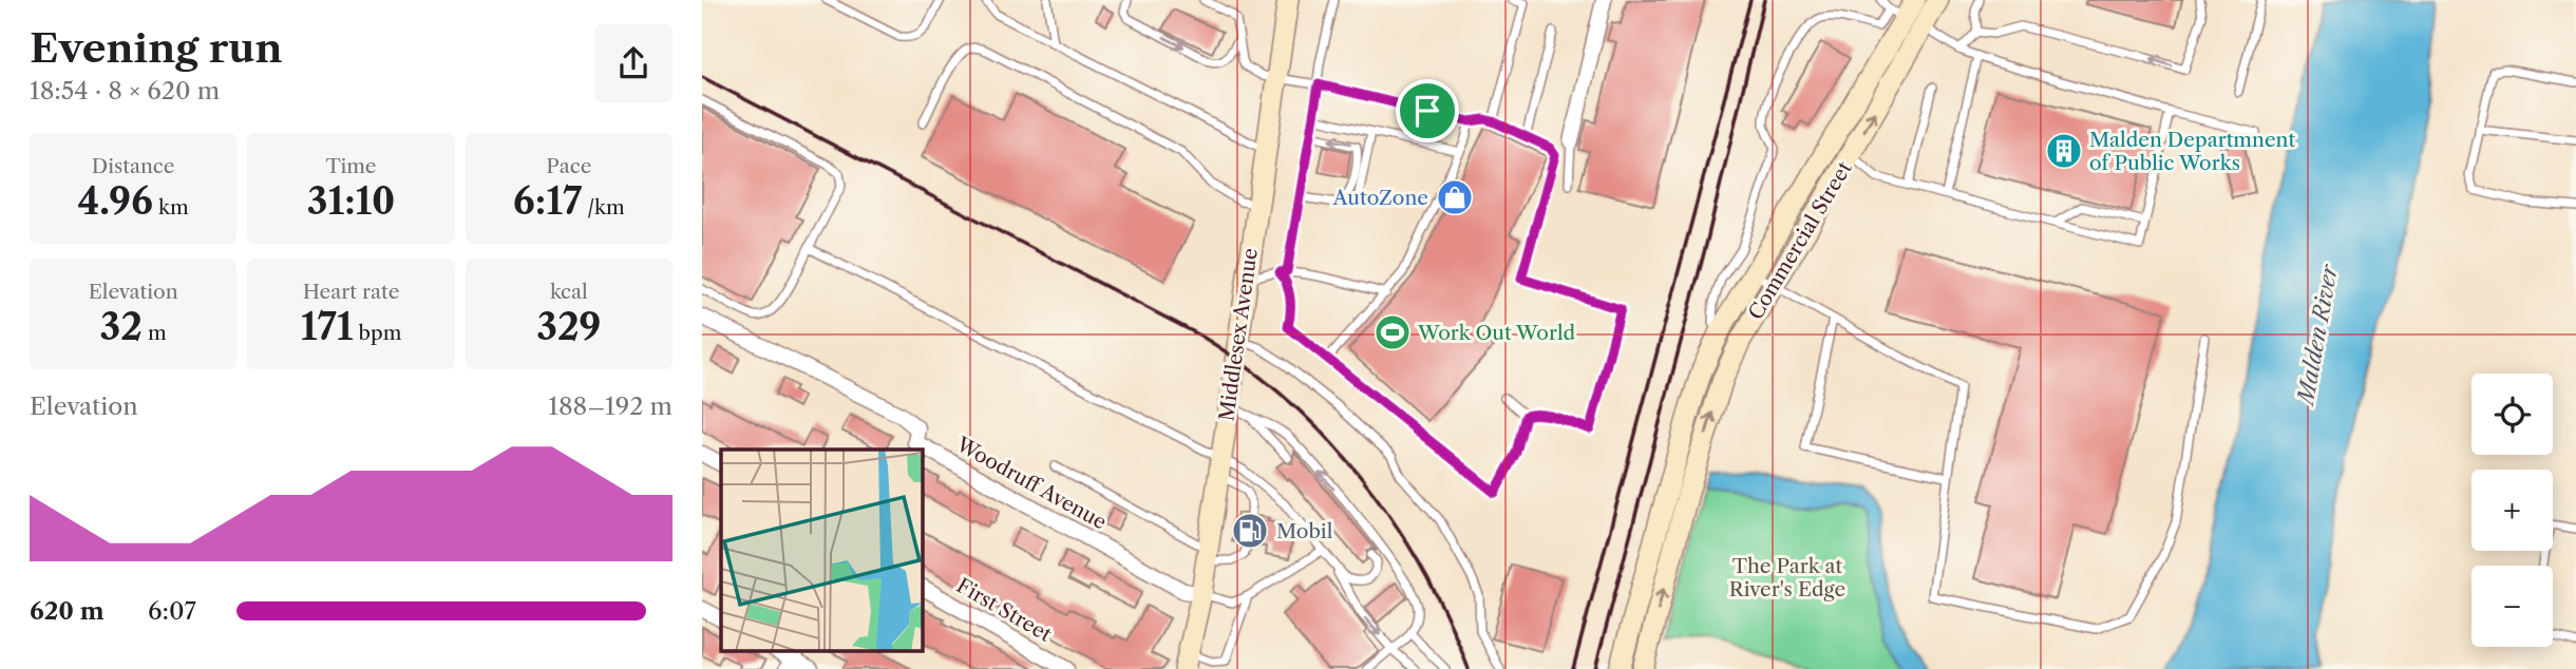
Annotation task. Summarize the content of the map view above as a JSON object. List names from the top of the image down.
{
  "streets": {
    "main road": ["Commercial Street", "Middlesex Avenue"],
    "street": ["Woodruff Avenue", "First Street"]
  },
  "crossings": [
    ["Middlesex Avenue", "Woodruff Avenue"]
  ],
  "water": ["Malden River"],
  "parks": ["The Park at River's Edge"],
  "places": {
    "building": ["Malden Departmnent of Public Works"],
    "shop": ["AutoZone"],
    "sports": ["Work Out World"],
    "fuel station": ["Mobil"]
  },
  "page": {
    "heading": ["Evening run", "18:54 · 8 × 620 m"],
    "stats": [
      ["Distance", "4.96 km"],
      ["Time", "31:10"],
      ["Pace", "6:17 /km"],
      ["Elevation", "32 m"],
      ["Heart rate", "171 bpm"],
      ["kcal", "329"]
    ],
    "map_buttons": ["+", "−"],
    "chart": ["Elevation", "188–192 m"],
    "list": [
      {
        "name": "620 m",
        "note": "6:07"
      }
    ]
  }
}
